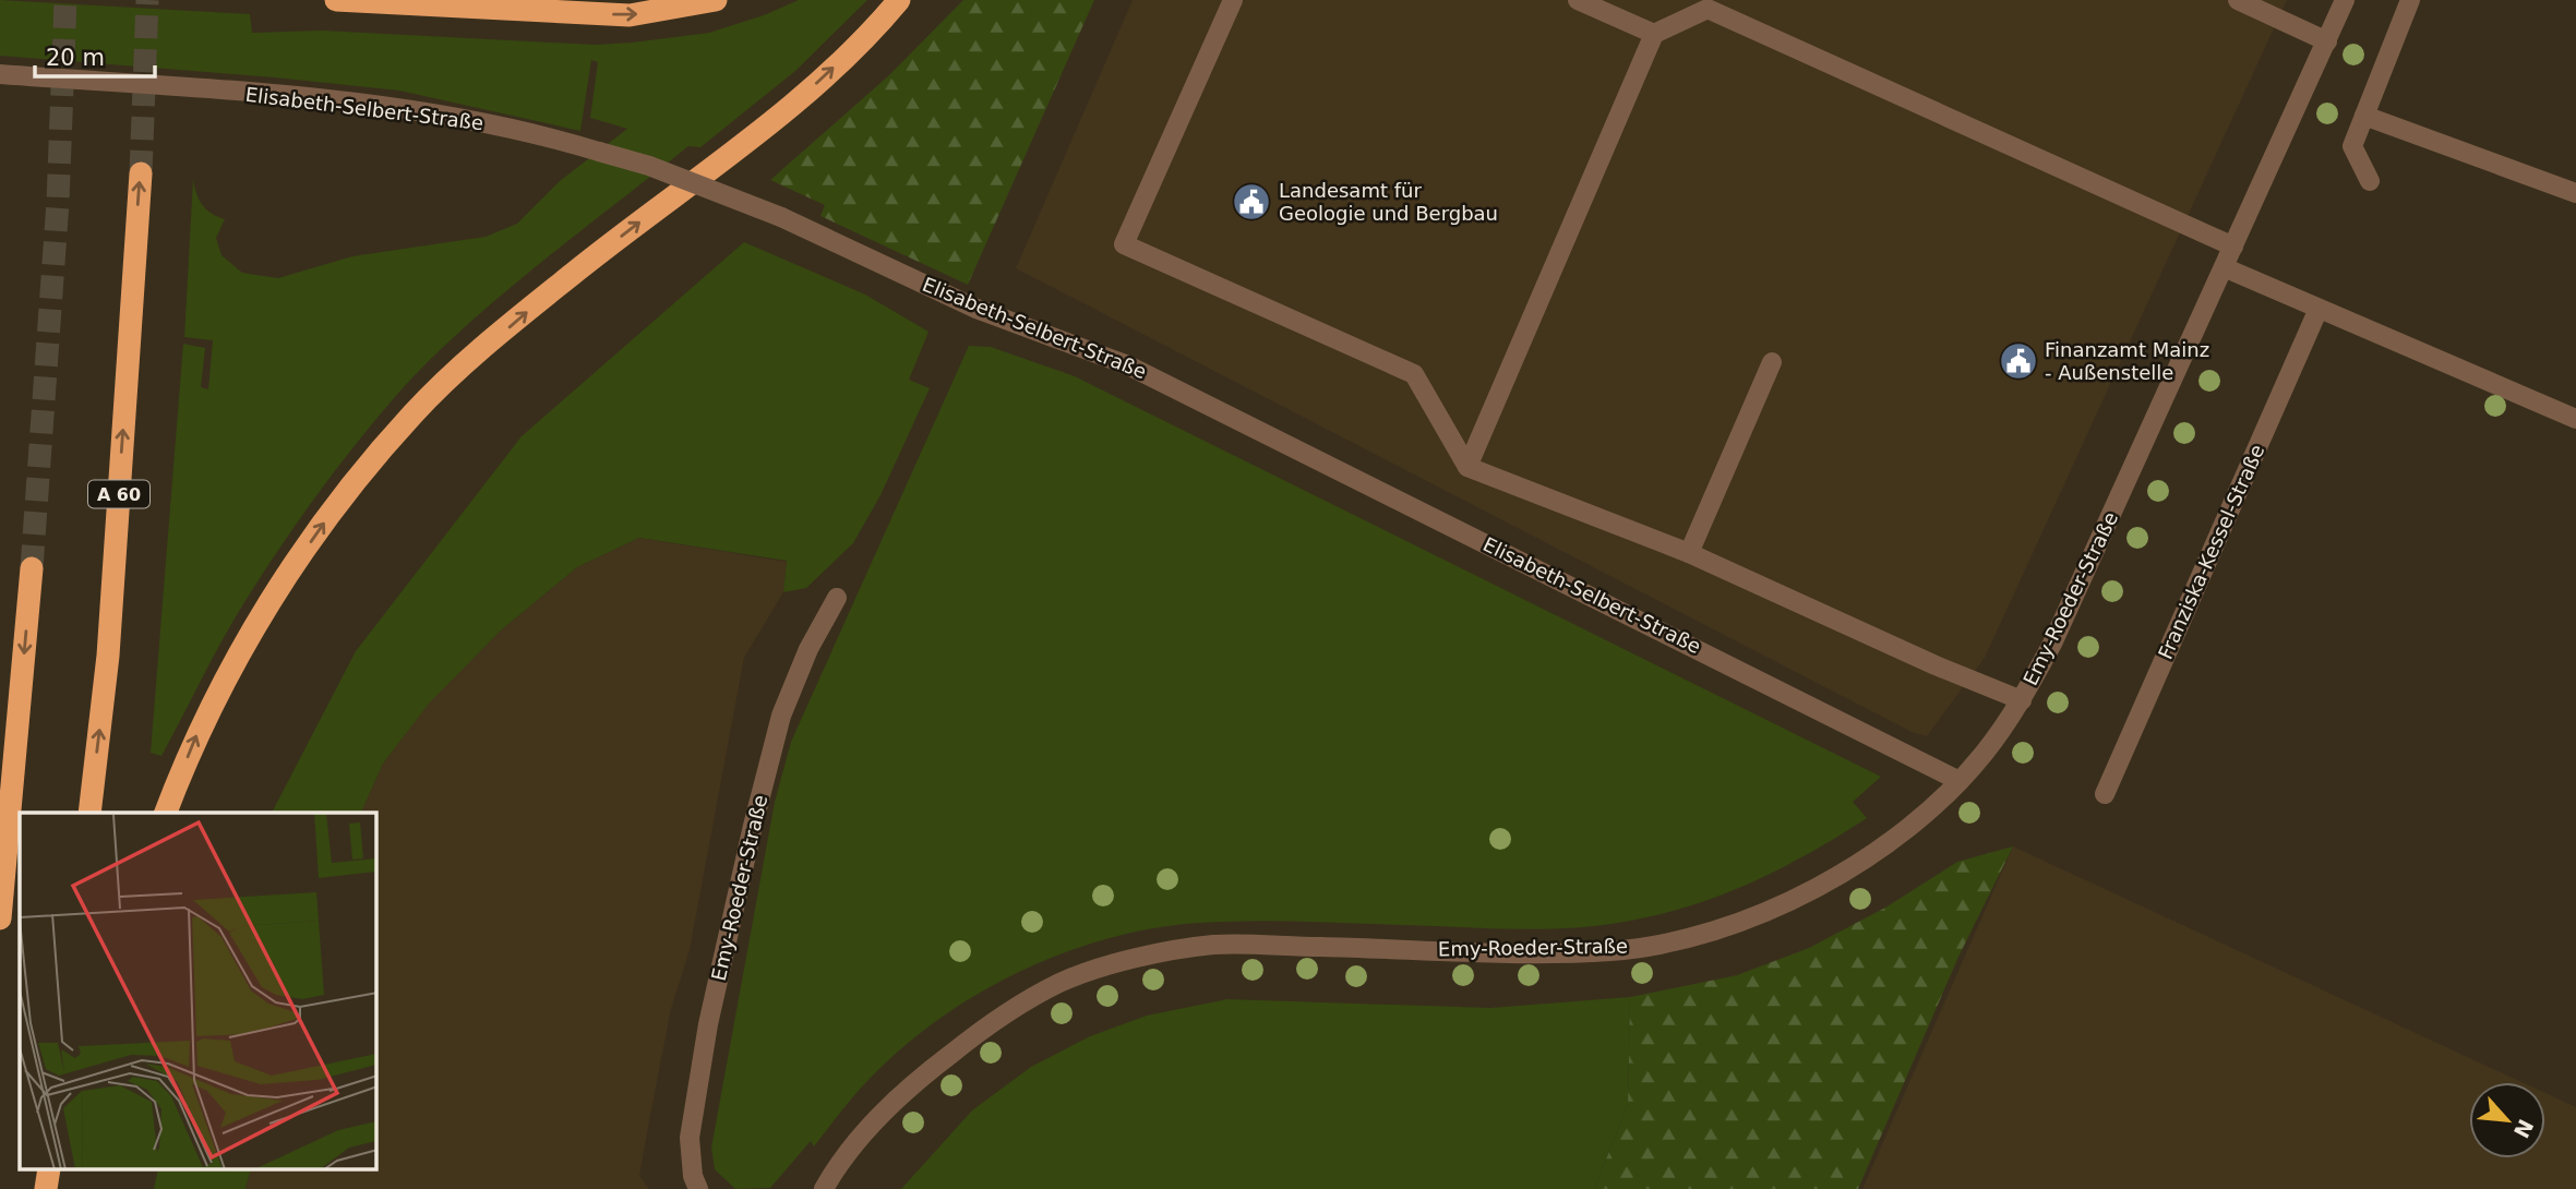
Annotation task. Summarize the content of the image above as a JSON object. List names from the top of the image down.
{
  "streets": {
    "highway": ["A 60"],
    "street": ["Elisabeth-Selbert-Straße", "Franziska-Kessel-Straße", "Emy-Roeder-Straße"]
  },
  "crossings": [
    ["Elisabeth-Selbert-Straße", "Emy-Roeder-Straße"]
  ],
  "places": {
    "public building": ["Landesamt für Geologie und Bergbau", "Finanzamt Mainz - Außenstelle"]
  },
  "scale_bar": "20 m",
  "north": "bottom right"
}
